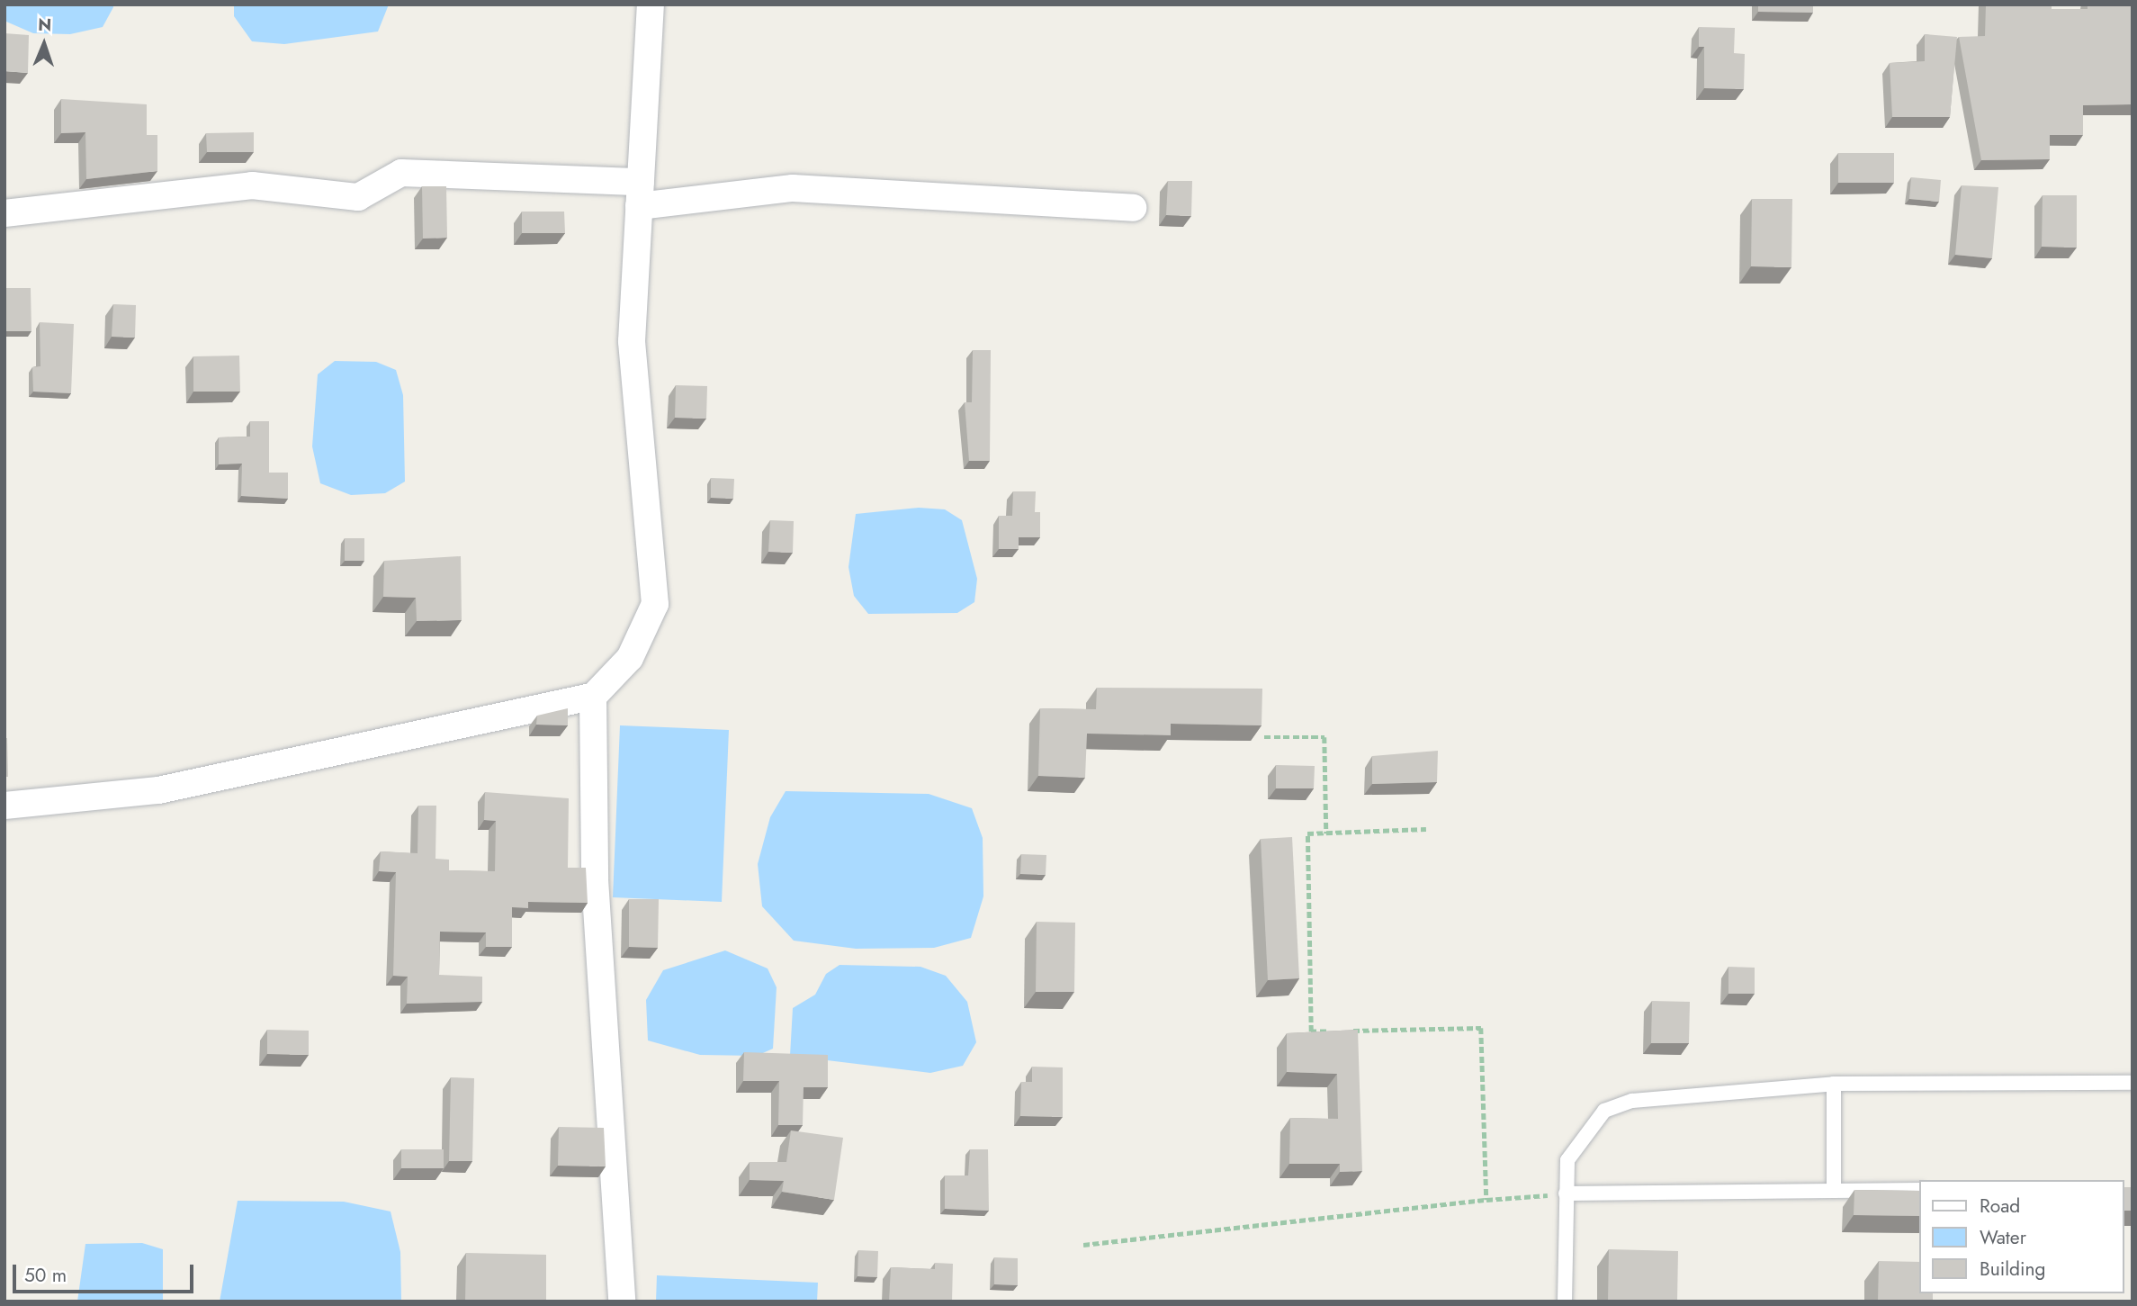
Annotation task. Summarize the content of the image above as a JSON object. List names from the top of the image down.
{
  "legend": ["Road", "Water", "Building"],
  "scale_bar": "50 m",
  "north": "top"
}
